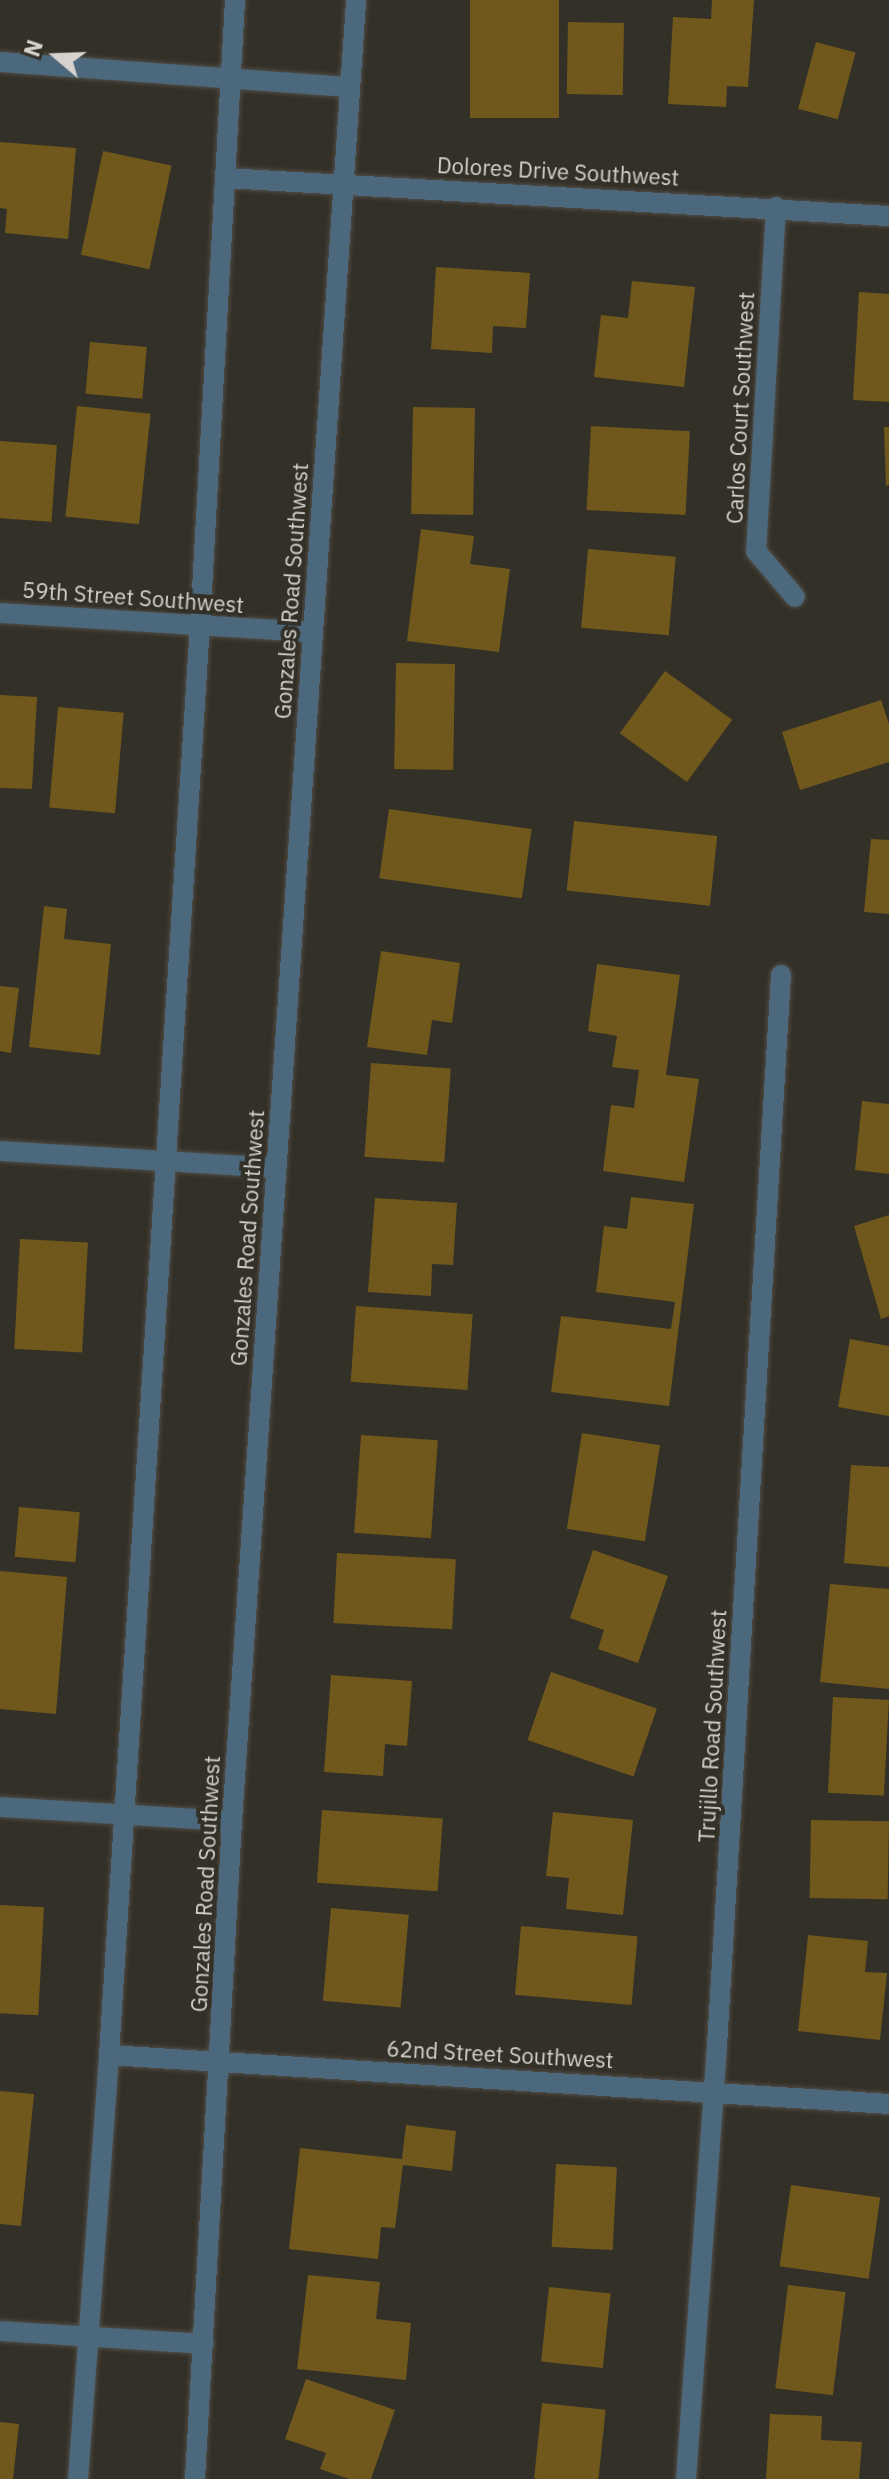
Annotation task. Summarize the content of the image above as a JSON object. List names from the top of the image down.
{
  "streets": {
    "street": [
      "Dolores Drive Southwest",
      "Carlos Court Southwest",
      "Gonzales Road Southwest",
      "59th Street Southwest",
      "Trujillo Road Southwest",
      "62nd Street Southwest"
    ]
  },
  "crossings": [
    ["Dolores Drive Southwest", "Carlos Court Southwest"],
    ["Dolores Drive Southwest", "Gonzales Road Southwest"],
    ["Gonzales Road Southwest", "59th Street Southwest"],
    ["Gonzales Road Southwest", "62nd Street Southwest"],
    ["Trujillo Road Southwest", "62nd Street Southwest"]
  ],
  "north": "left"
}
